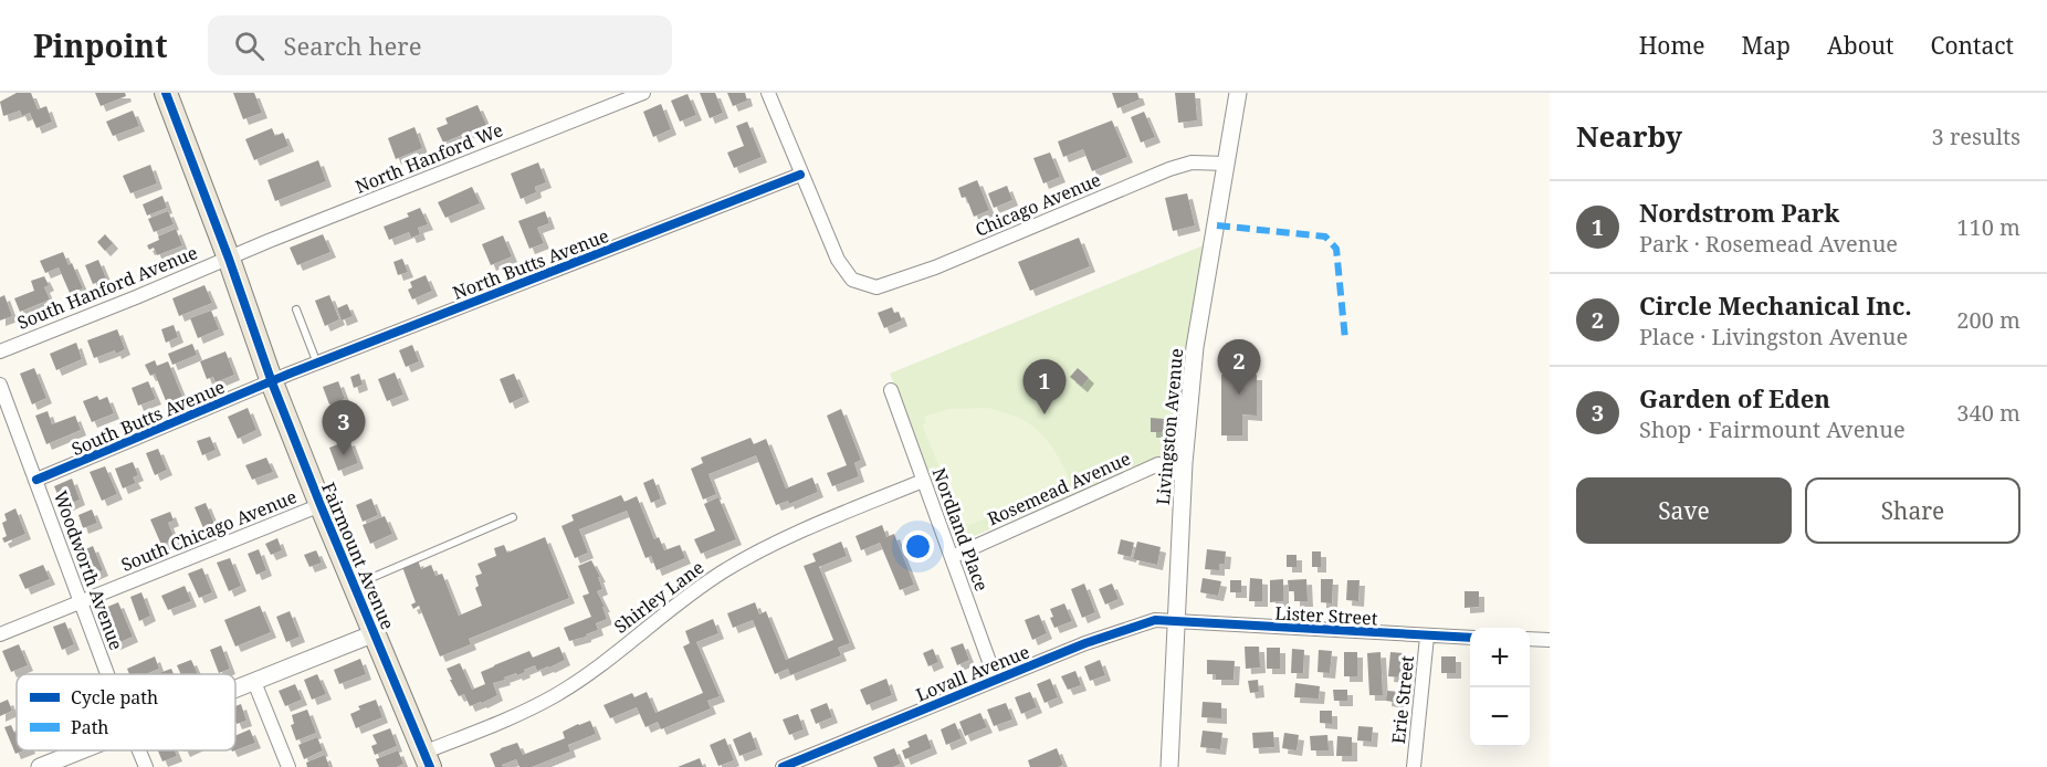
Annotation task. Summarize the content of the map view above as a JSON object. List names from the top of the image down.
{
  "streets": {
    "main road": ["Fairmount Avenue"],
    "street": [
      "North Hanford We",
      "Chicago Avenue",
      "North Butts Avenue",
      "South Hanford Avenue",
      "South Butts Avenue",
      "Livingston Avenue",
      "Rosemead Avenue",
      "Nordland Place",
      "South Chicago Avenue",
      "Woodworth Avenue",
      "Shirley Lane",
      "Lister Street",
      "Lovall Avenue",
      "Erie Street"
    ]
  },
  "crossings": [
    ["North Hanford We", "South Hanford Avenue"],
    ["North Hanford We", "Fairmount Avenue"],
    ["Chicago Avenue", "North Butts Avenue"],
    ["Chicago Avenue", "Livingston Avenue"],
    ["North Butts Avenue", "South Butts Avenue"],
    ["North Butts Avenue", "Fairmount Avenue"],
    ["South Hanford Avenue", "Fairmount Avenue"],
    ["South Butts Avenue", "Fairmount Avenue"],
    ["South Butts Avenue", "Woodworth Avenue"],
    ["Livingston Avenue", "Rosemead Avenue"],
    ["Livingston Avenue", "Lister Street"],
    ["Livingston Avenue", "Lovall Avenue"],
    ["Rosemead Avenue", "Nordland Place"],
    ["Nordland Place", "Shirley Lane"],
    ["Nordland Place", "Lovall Avenue"],
    ["South Chicago Avenue", "Fairmount Avenue"],
    ["South Chicago Avenue", "Woodworth Avenue"],
    ["Fairmount Avenue", "Shirley Lane"],
    ["Lister Street", "Lovall Avenue"],
    ["Lister Street", "Erie Street"]
  ],
  "legend": ["Cycle path", "Path"],
  "page": {
    "header": "Pinpoint",
    "search": "Search here",
    "nav": [
      "Home",
      "Map",
      "About",
      "Contact"
    ],
    "heading": ["Nearby", "3 results"],
    "list": [
      {
        "mark": "1",
        "name": "Nordstrom Park",
        "note": "Park · Rosemead Avenue",
        "value": "110 m"
      },
      {
        "mark": "2",
        "name": "Circle Mechanical Inc.",
        "note": "Place · Livingston Avenue",
        "value": "200 m"
      },
      {
        "mark": "3",
        "name": "Garden of Eden",
        "note": "Shop · Fairmount Avenue",
        "value": "340 m"
      }
    ],
    "pins": ["2", "1", "3"],
    "buttons": ["Save", "Share"],
    "map_buttons": ["+", "−"]
  }
}
